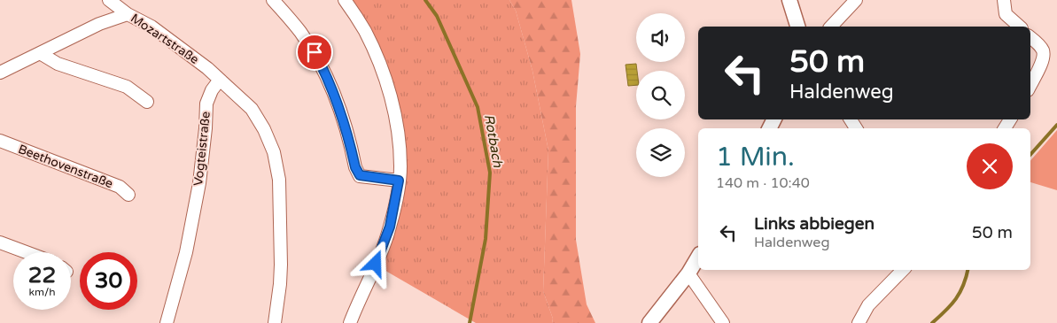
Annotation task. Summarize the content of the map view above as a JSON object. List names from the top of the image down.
{
  "streets": {
    "street": ["Mozartstraße", "Vogteistraße", "Beethovenstraße"]
  },
  "crossings": [
    ["Mozartstraße", "Vogteistraße"]
  ],
  "water": ["Rotbach"],
  "page": {
    "turn": ["50 m", "Haldenweg"],
    "heading": ["1 Min.", "140 m · 10:40"],
    "list": [
      {
        "name": "Links abbiegen",
        "note": "Haldenweg",
        "value": "50 m"
      }
    ],
    "speed": "22 km/h",
    "limit": "30"
  }
}
